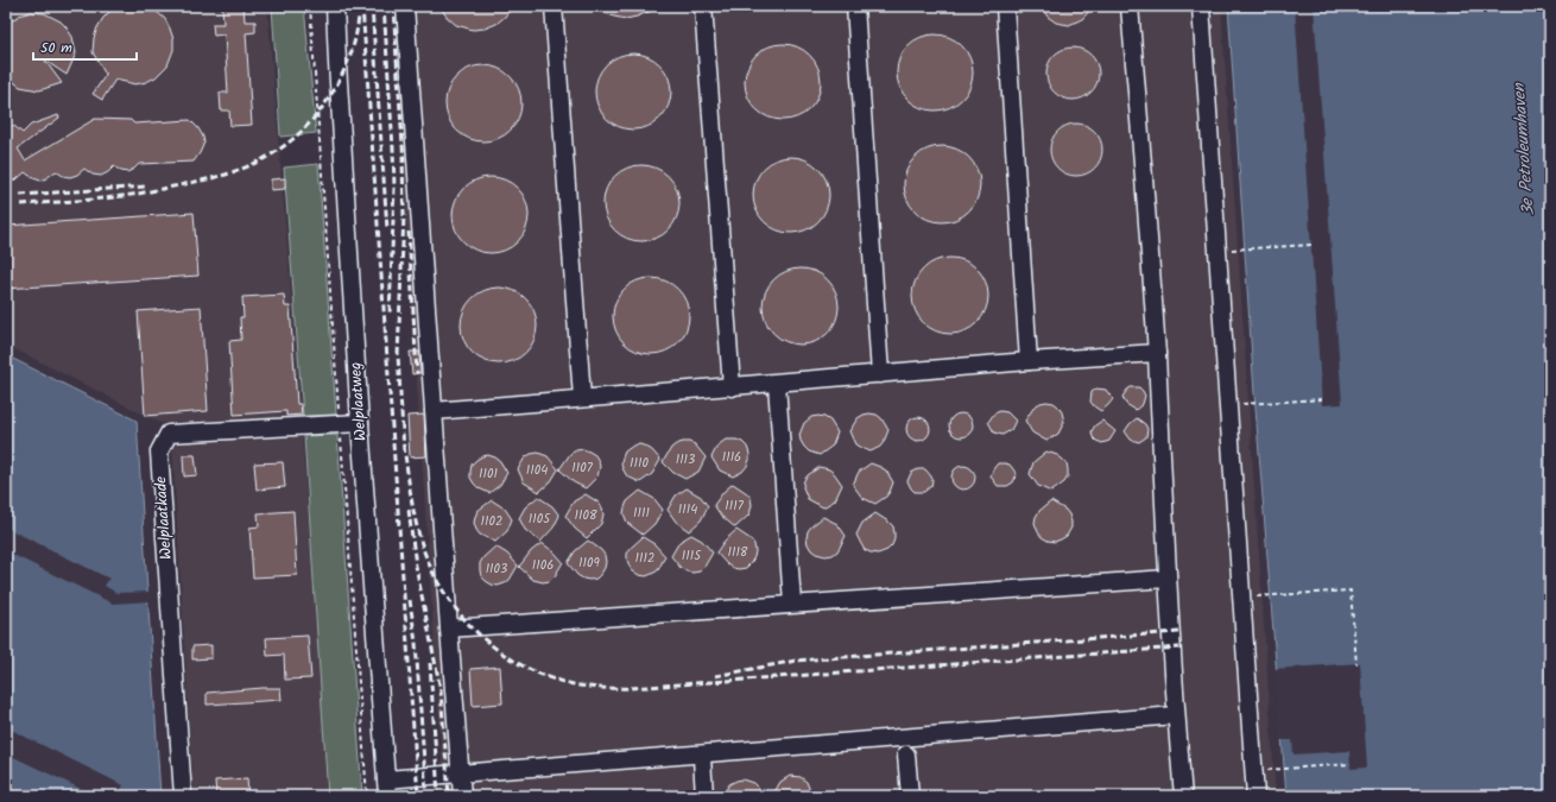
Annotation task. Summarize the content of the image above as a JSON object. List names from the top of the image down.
{
  "streets": {
    "lane": ["Welplaatweg", "Welplaatkade"]
  },
  "crossings": [
    ["Welplaatweg", "Welplaatkade"]
  ],
  "water": ["3e Petroleumhaven"],
  "house_numbers": [
    "1116",
    "1113",
    "1110",
    "1107",
    "1104",
    "1101",
    "1117",
    "1114",
    "1111",
    "1108",
    "1105",
    "1102",
    "1118",
    "1115",
    "1112",
    "1109",
    "1106",
    "1103"
  ],
  "scale_bar": "50 m"
}
